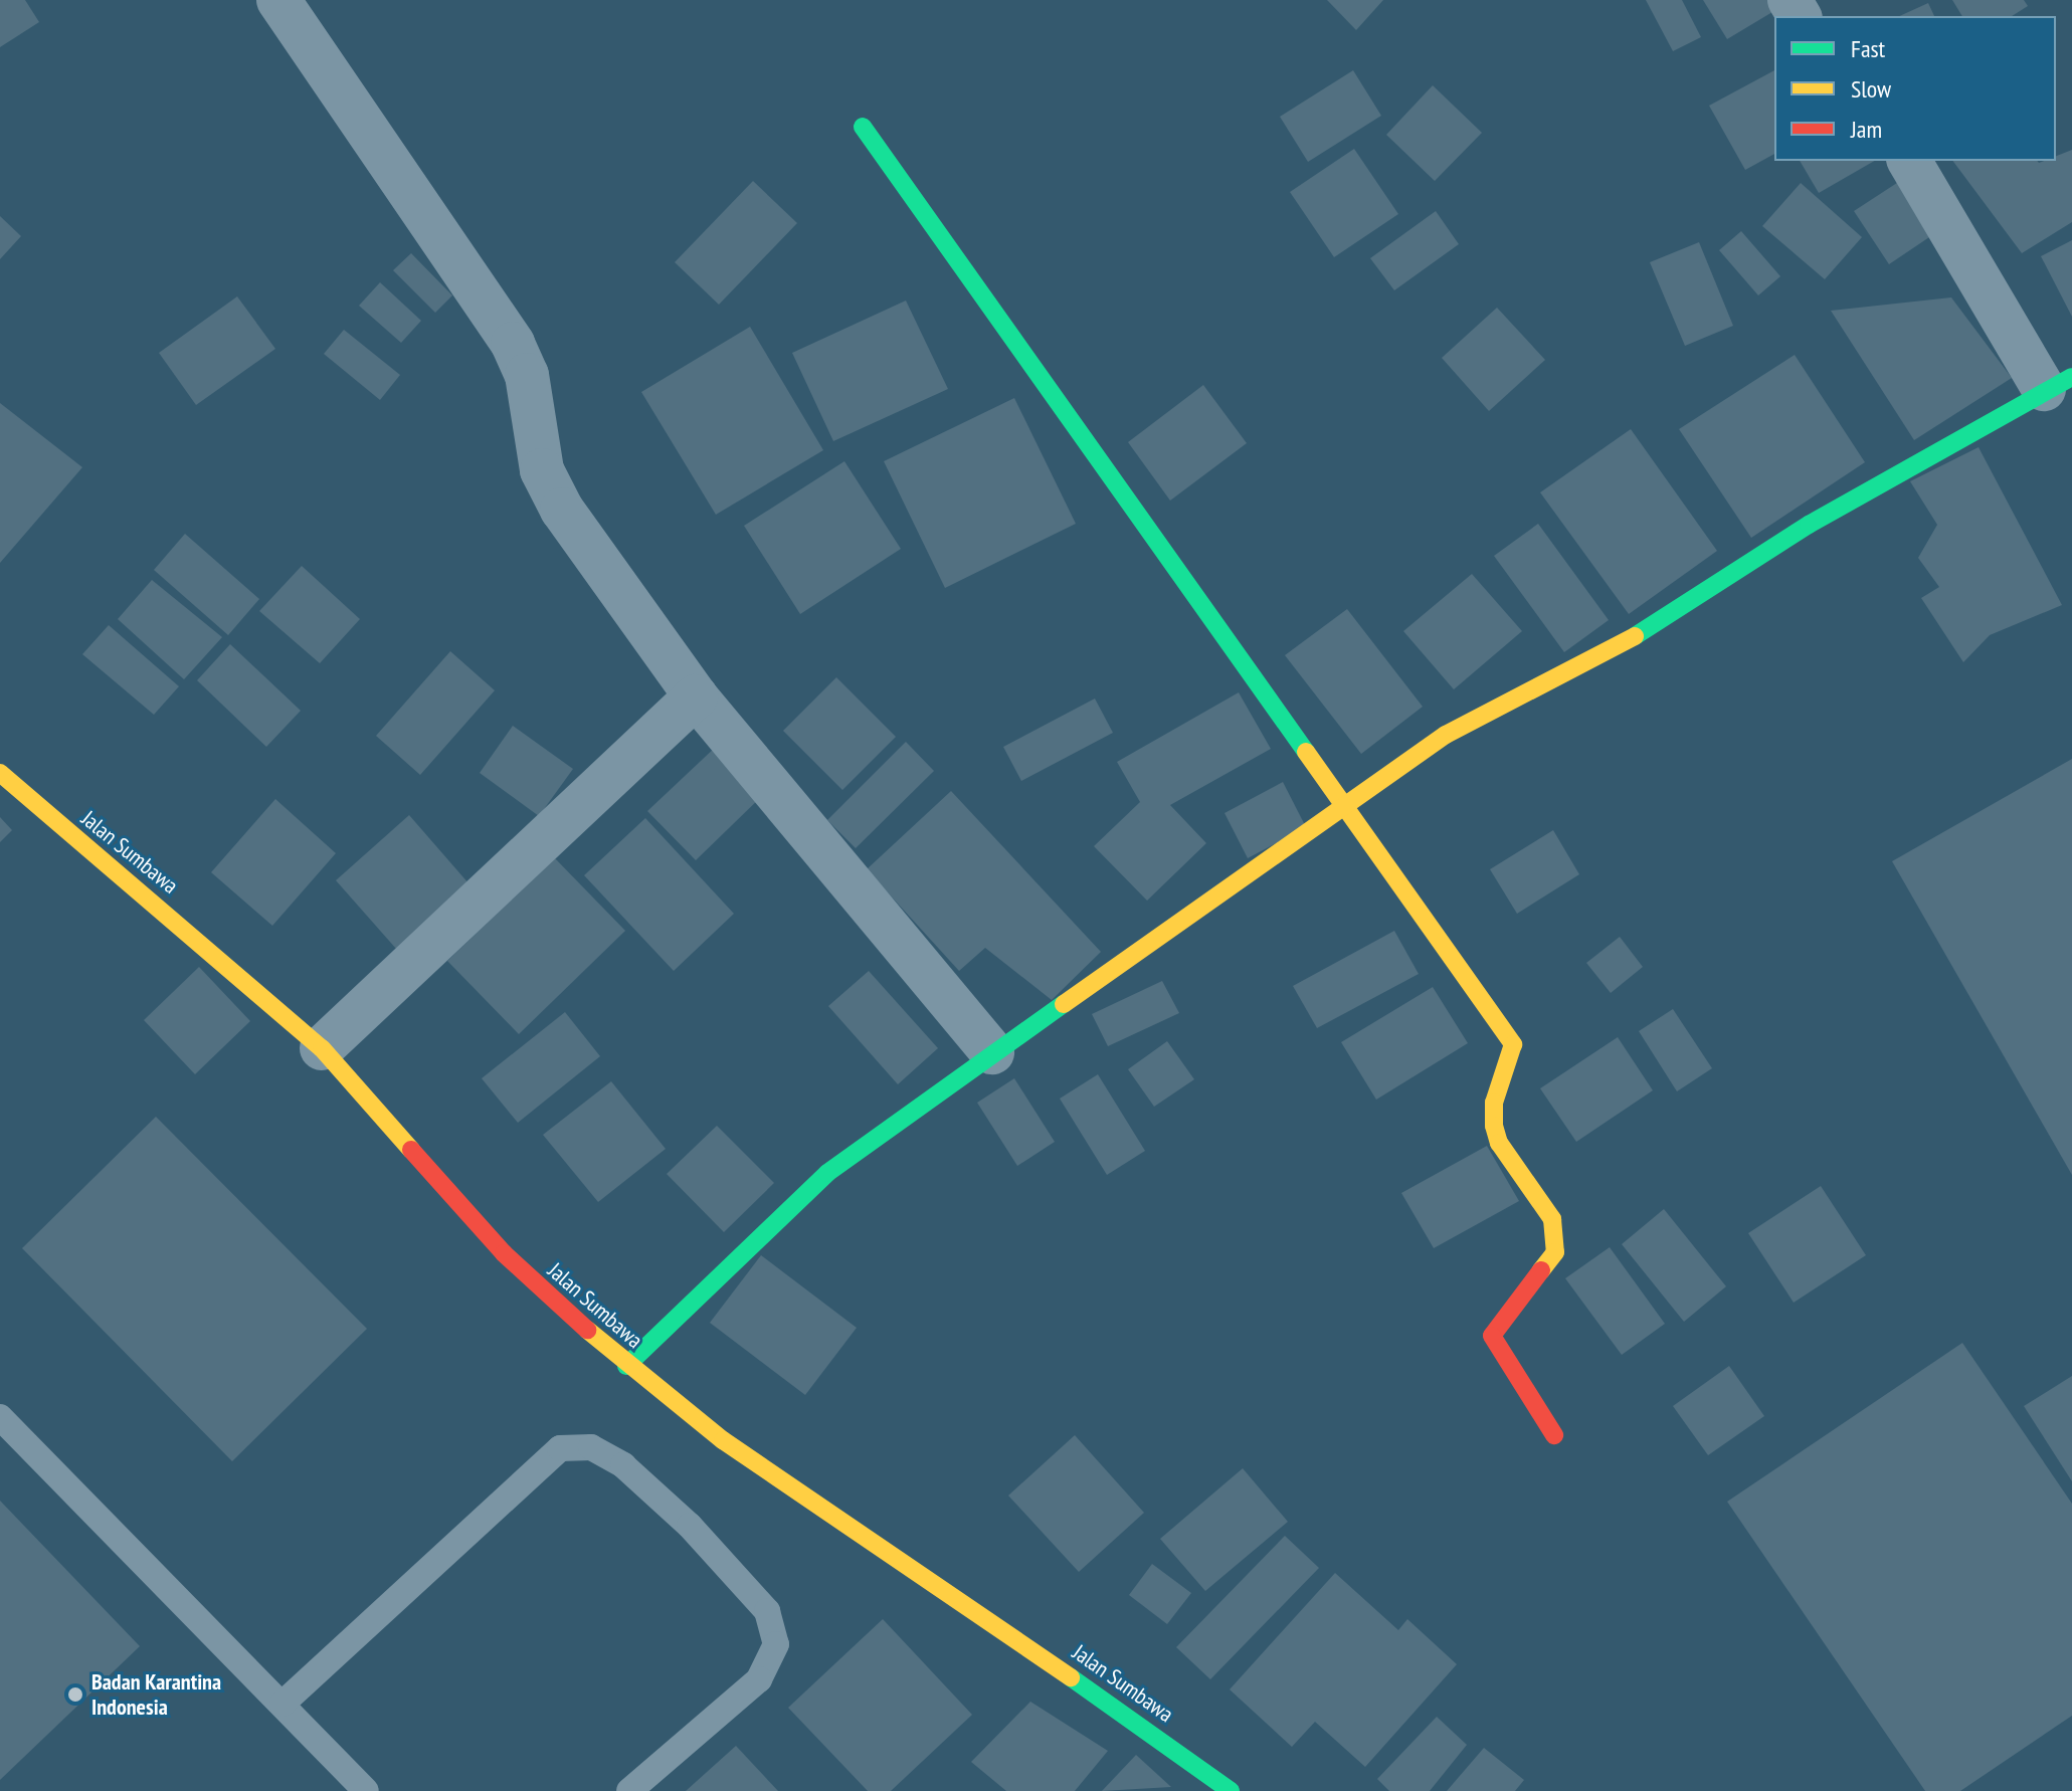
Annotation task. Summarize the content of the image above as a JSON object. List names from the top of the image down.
{
  "streets": {
    "street": ["Jalan Sumbawa"]
  },
  "places": ["Badan Karantina Indonesia"],
  "legend": ["Fast", "Slow", "Jam"]
}
